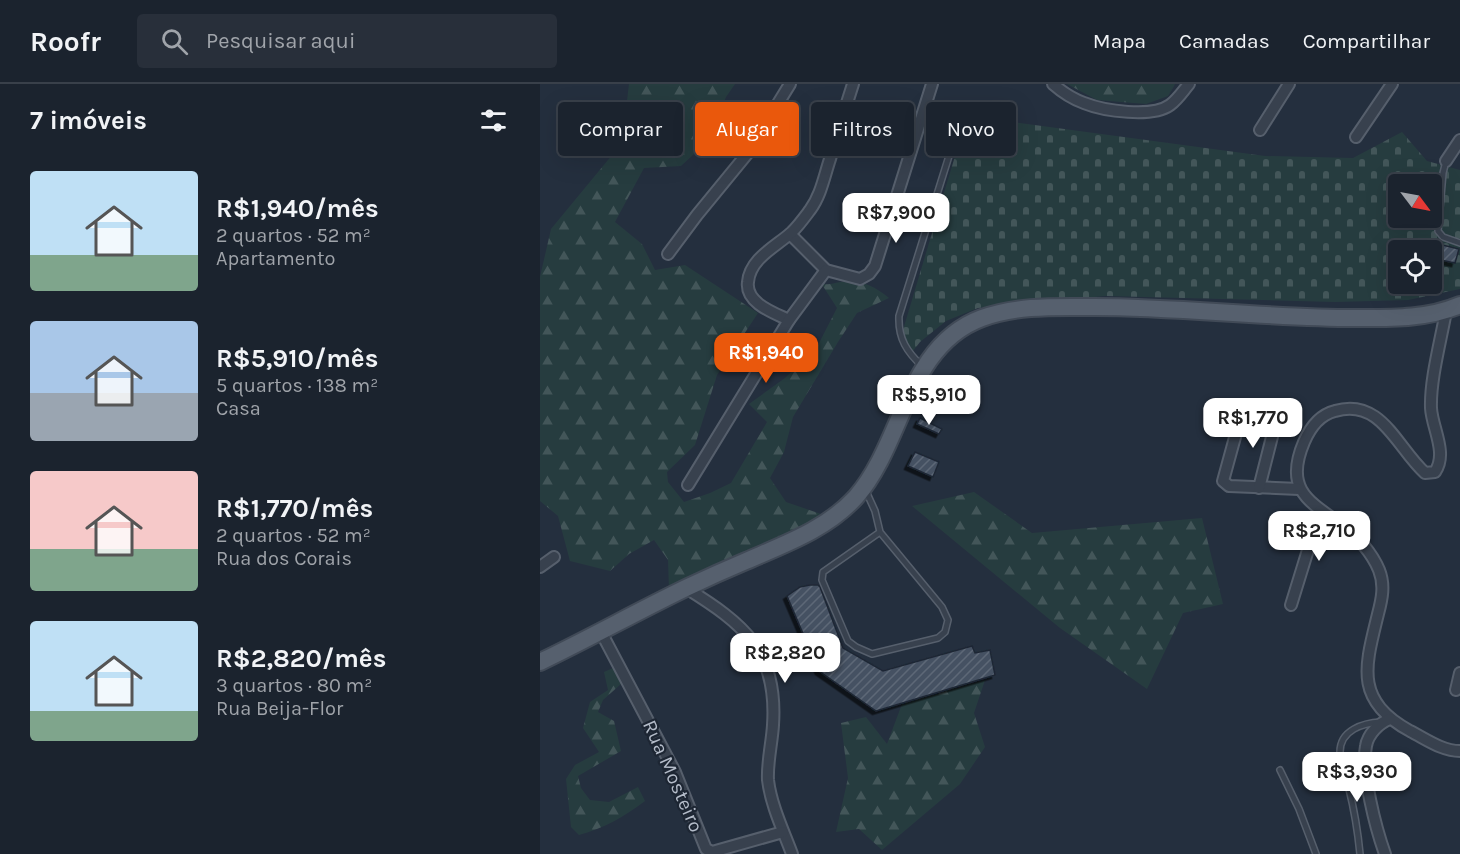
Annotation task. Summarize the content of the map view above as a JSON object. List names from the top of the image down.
{
  "streets": {
    "street": ["Rua Mosteiro"]
  },
  "north": "bottom right",
  "page": {
    "header": "Roofr",
    "search": "Pesquisar aqui",
    "nav": ["Mapa", "Camadas", "Compartilhar"],
    "heading": "7 imóveis",
    "chip": [
      "Comprar",
      "Alugar",
      "Filtros",
      "Novo"
    ],
    "list": [
      {
        "name": "R$1,940/mês",
        "note": "2 quartos · 52 m² · Apartamento"
      },
      {
        "name": "R$5,910/mês",
        "note": "5 quartos · 138 m² · Casa"
      },
      {
        "name": "R$1,770/mês",
        "note": "2 quartos · 52 m² · Rua dos Corais"
      },
      {
        "name": "R$2,820/mês",
        "note": "3 quartos · 80 m² · Rua Beija-Flor"
      }
    ],
    "price": [
      "R$7,900",
      "R$1,940",
      "R$5,910",
      "R$1,770",
      "R$2,710",
      "R$2,820",
      "R$3,930"
    ]
  }
}
